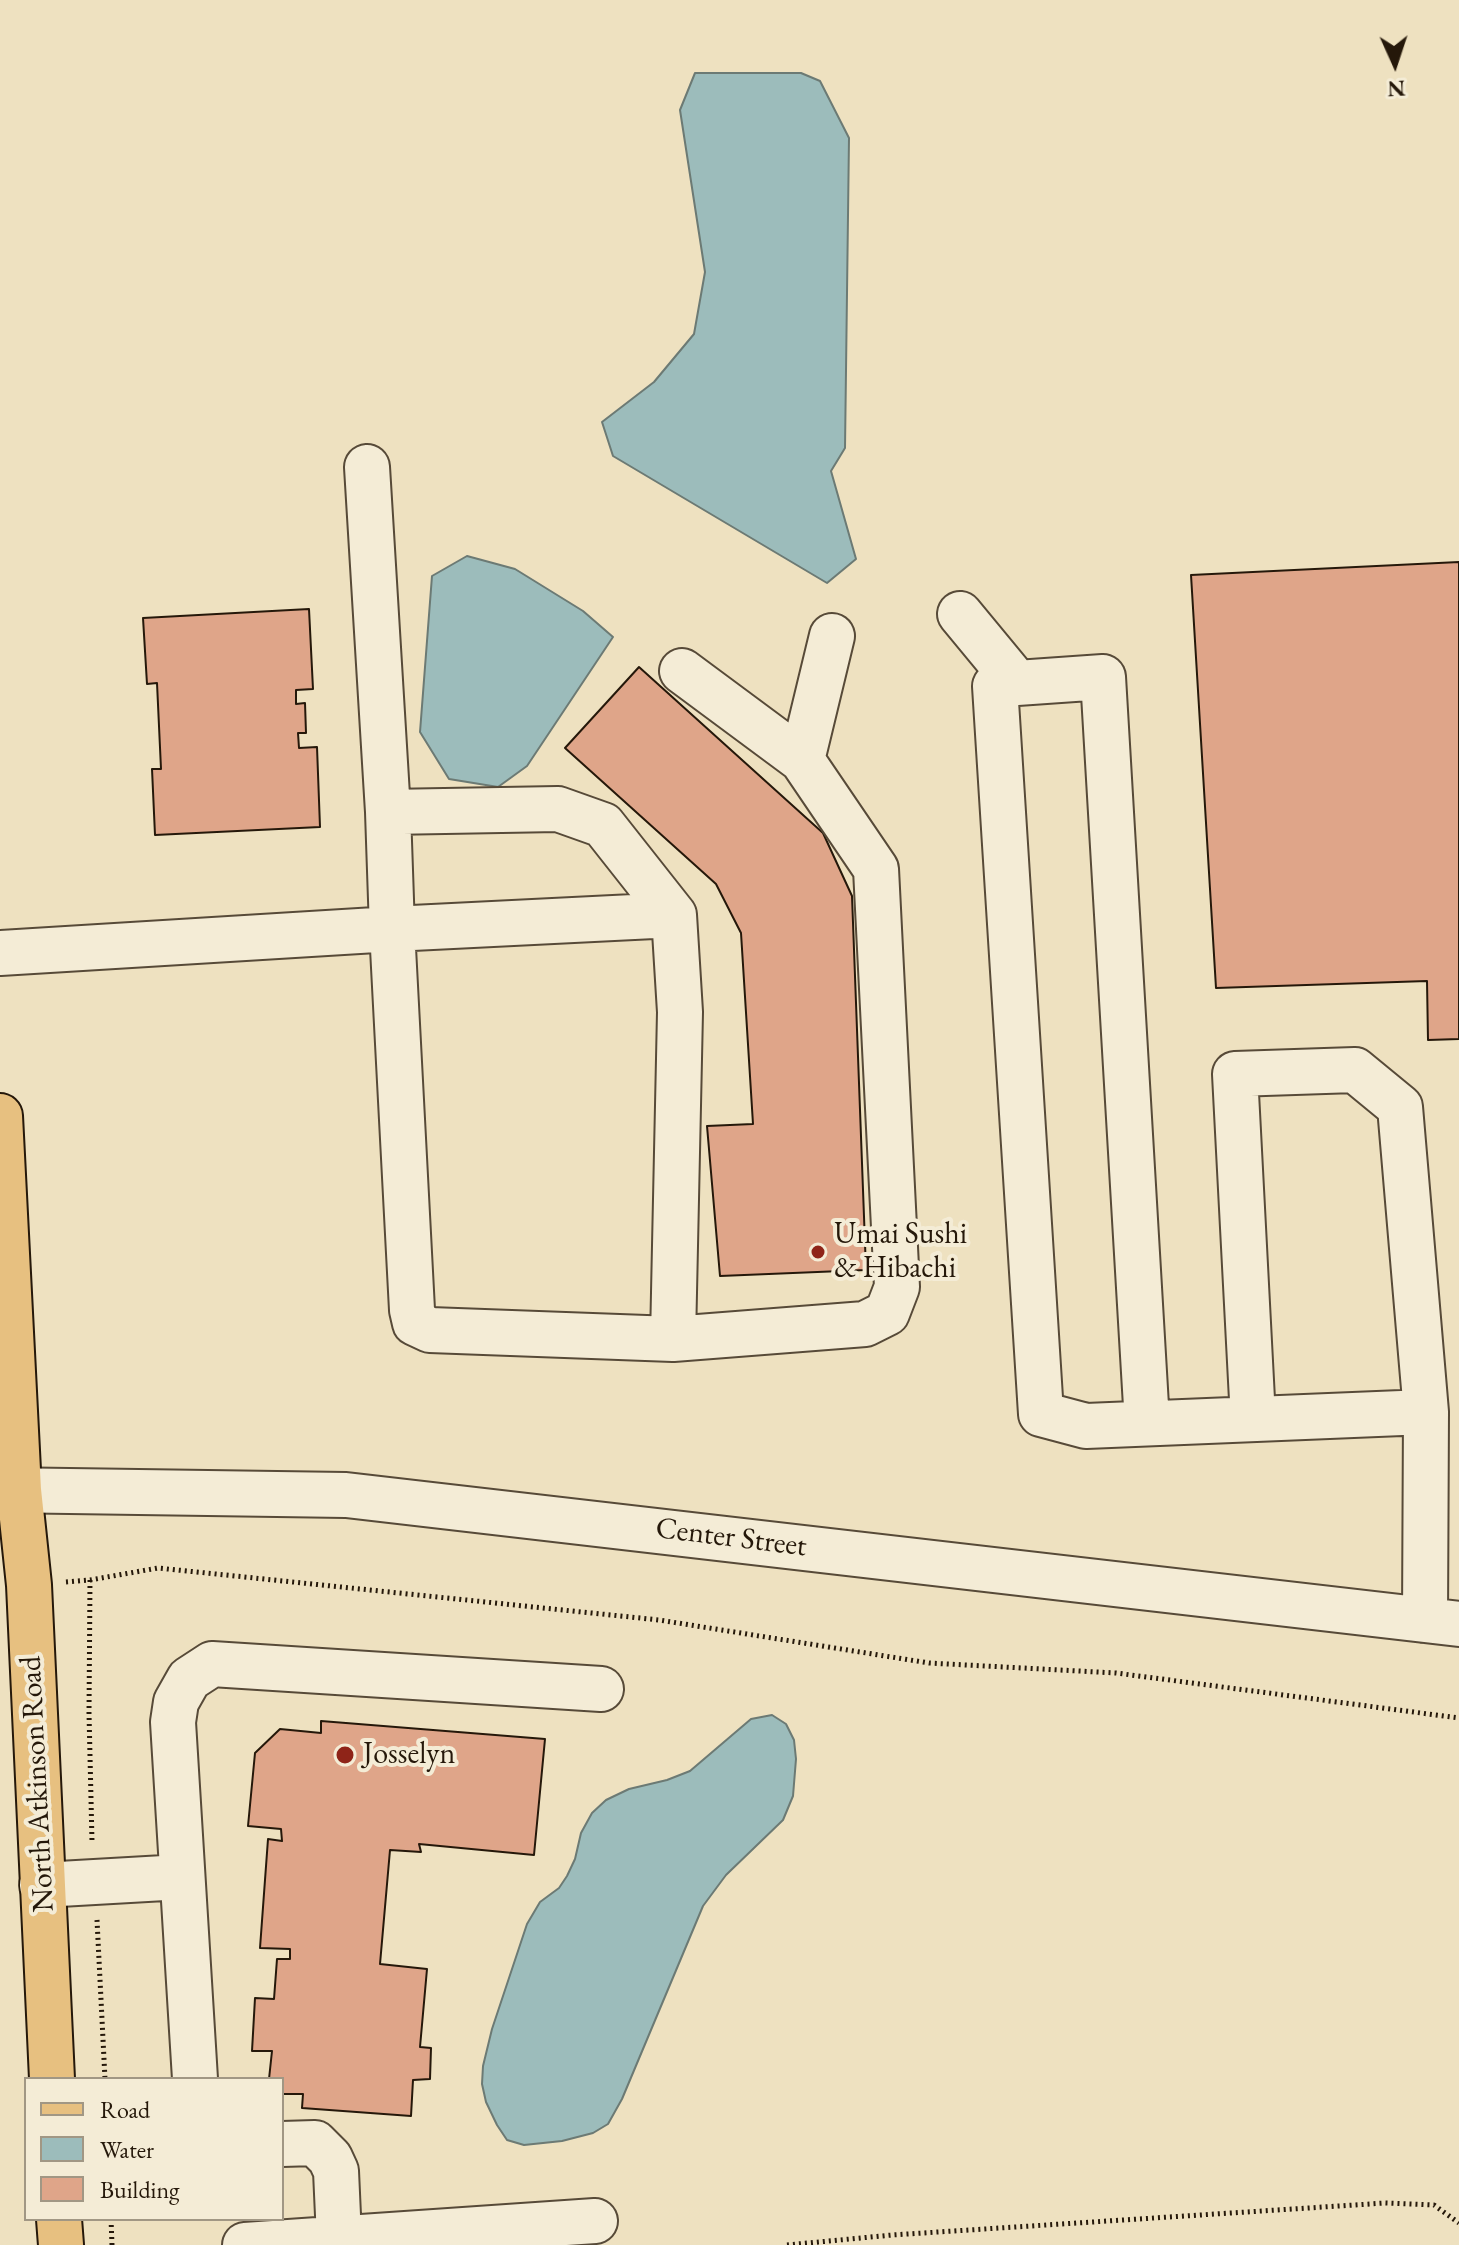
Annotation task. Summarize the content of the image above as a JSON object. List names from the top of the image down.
{
  "streets": {
    "main road": ["North Atkinson Road"],
    "street": ["Center Street"]
  },
  "crossings": [
    ["Center Street", "North Atkinson Road"]
  ],
  "places": ["Umai Sushi & Hibachi", "Josselyn"],
  "legend": ["Road", "Water", "Building"],
  "north": "bottom"
}
